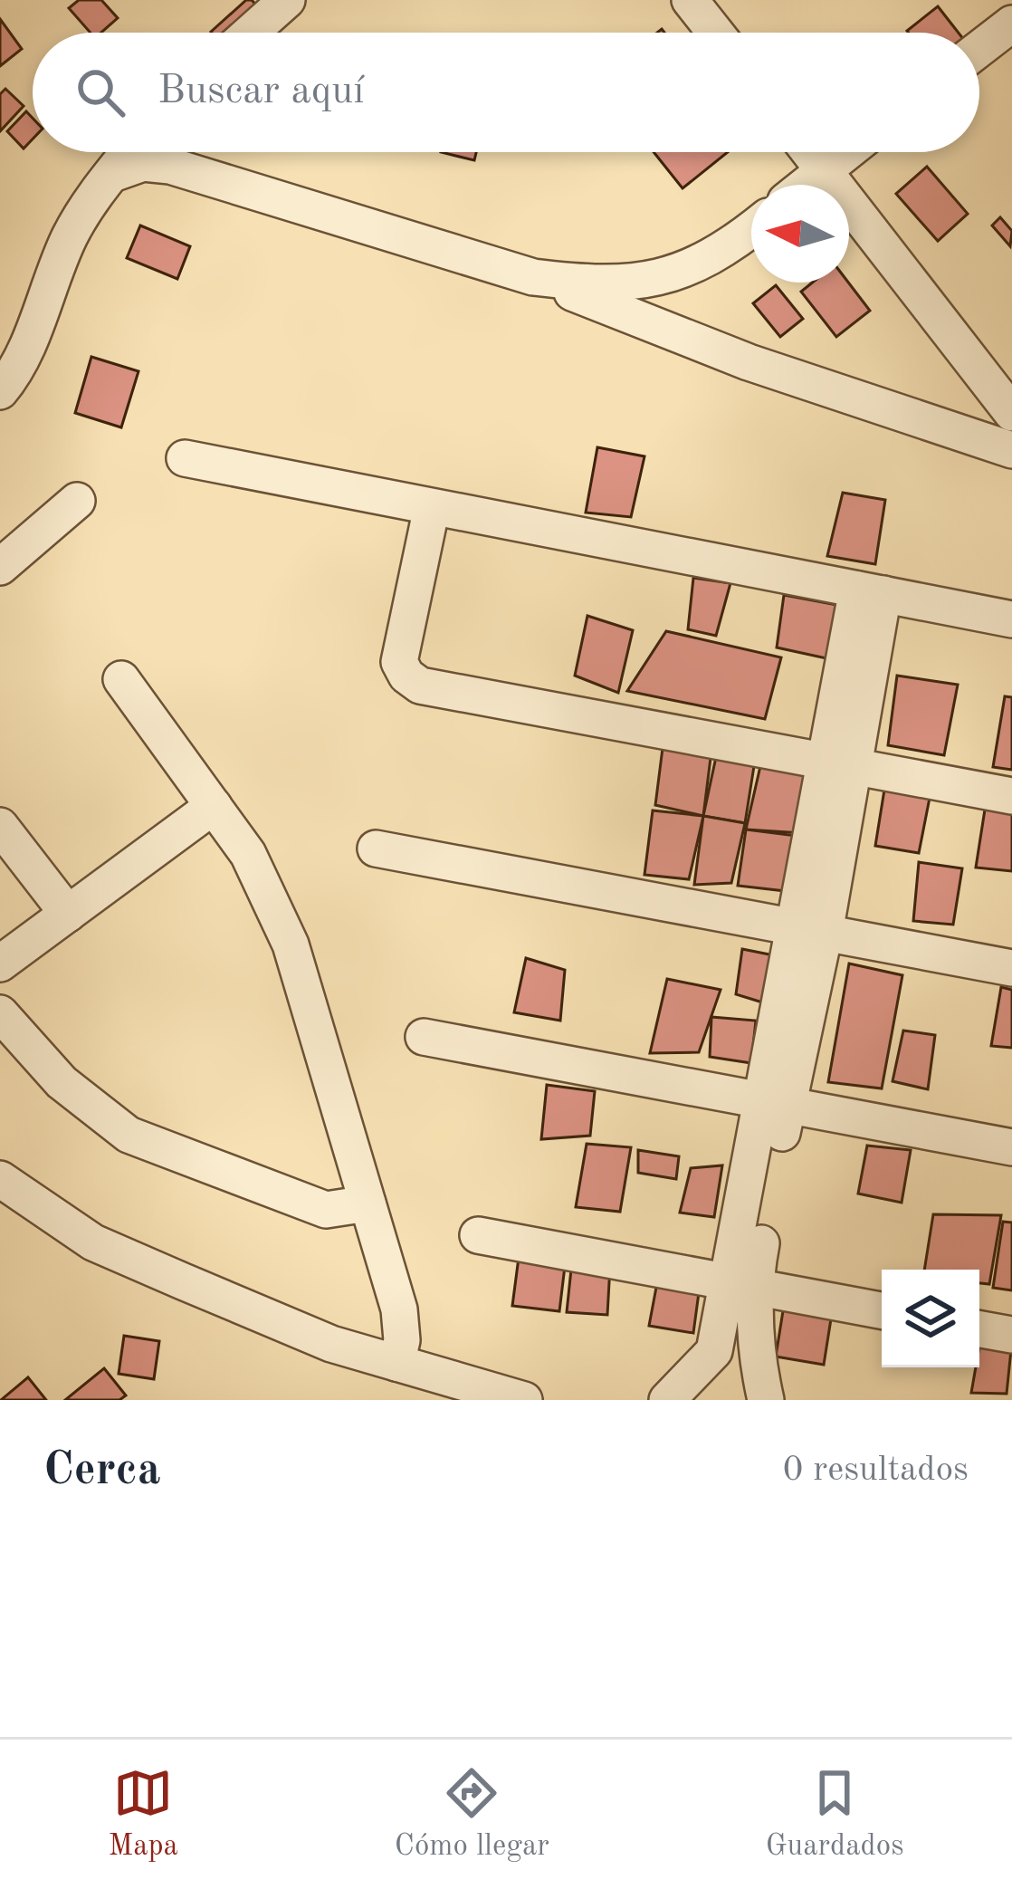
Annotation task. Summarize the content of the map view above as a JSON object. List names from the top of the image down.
{
  "north": "left",
  "page": {
    "search": "Buscar aquí",
    "heading": ["Cerca", "0 resultados"],
    "nav": ["Mapa", "Cómo llegar", "Guardados"]
  }
}
